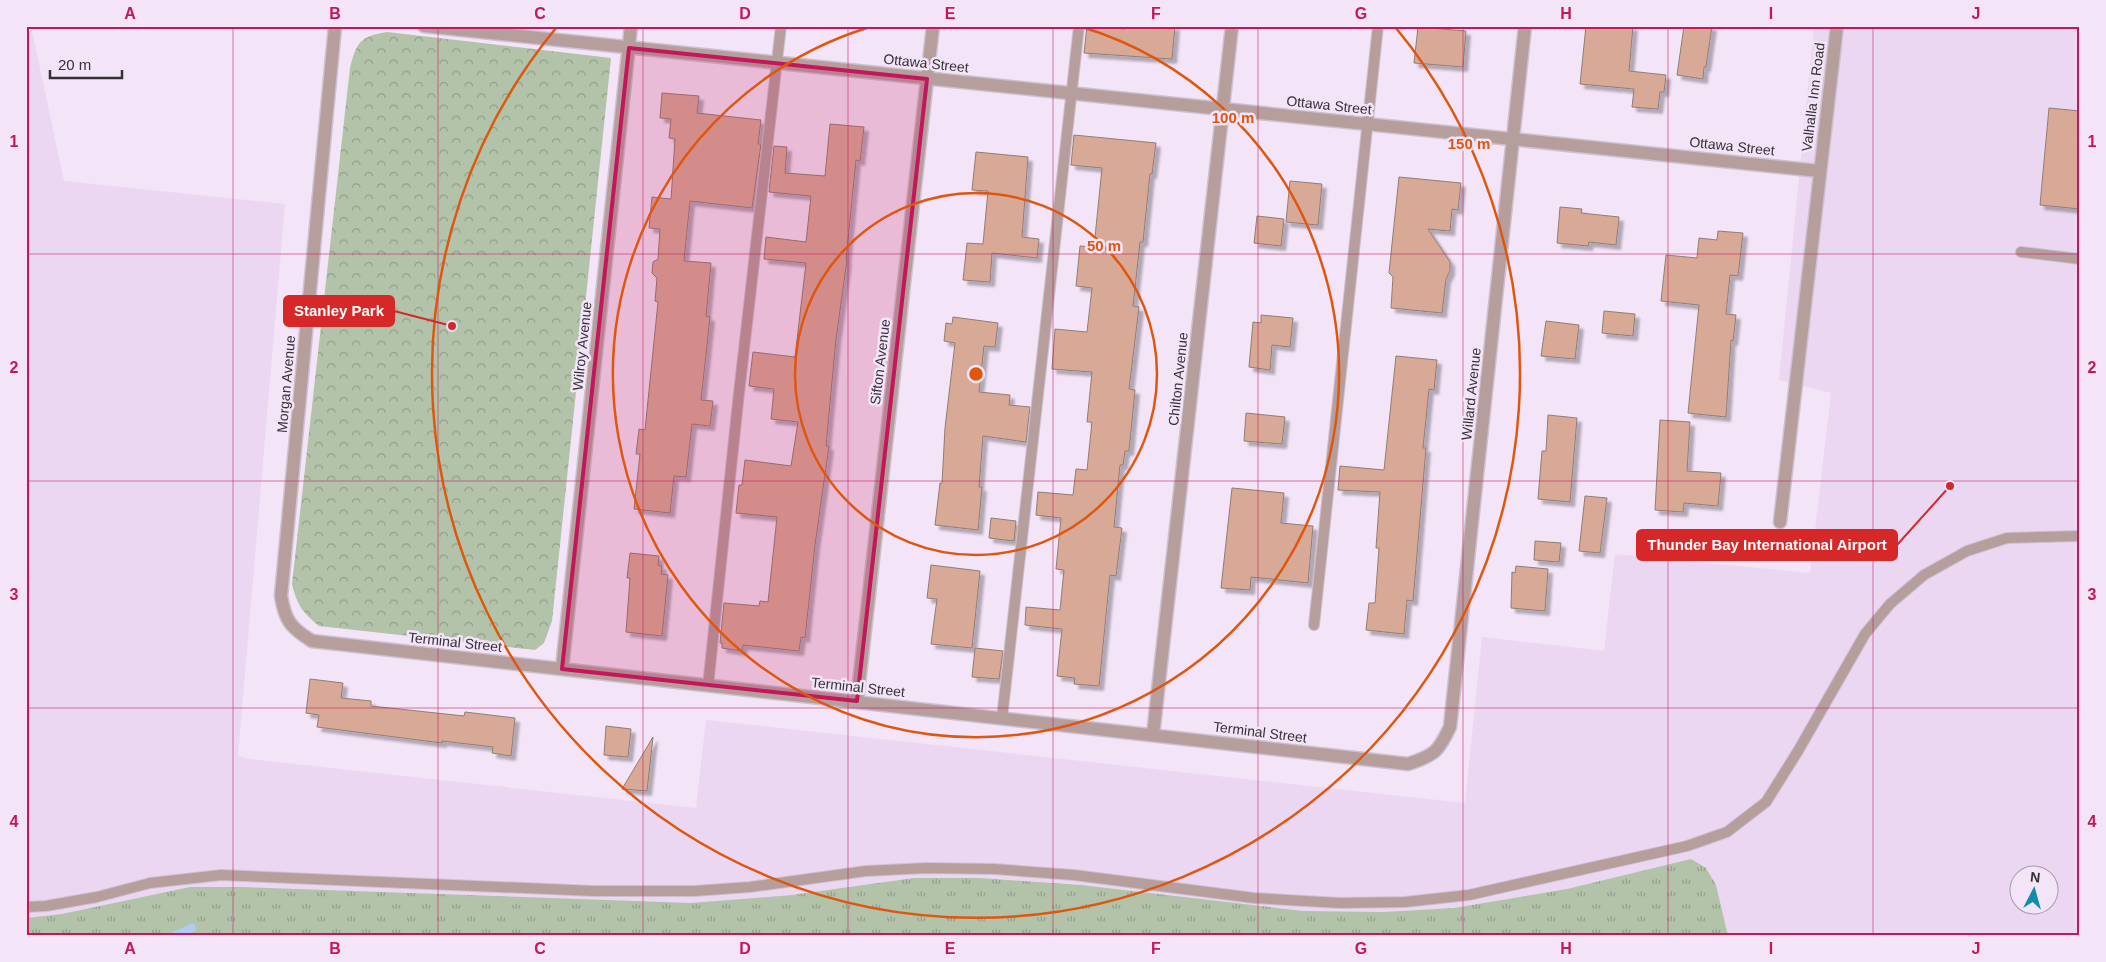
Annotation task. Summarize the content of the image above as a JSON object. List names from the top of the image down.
{
  "streets": {
    "street": [
      "Ottawa Street",
      "Valhalla Inn Road",
      "Wilroy Avenue",
      "Sifton Avenue",
      "Chilton Avenue",
      "Morgan Avenue",
      "Willard Avenue",
      "Terminal Street"
    ]
  },
  "crossings": [
    ["Ottawa Street", "Valhalla Inn Road"],
    ["Ottawa Street", "Wilroy Avenue"],
    ["Ottawa Street", "Sifton Avenue"],
    ["Ottawa Street", "Chilton Avenue"],
    ["Ottawa Street", "Willard Avenue"],
    ["Wilroy Avenue", "Terminal Street"],
    ["Sifton Avenue", "Terminal Street"],
    ["Chilton Avenue", "Terminal Street"],
    ["Morgan Avenue", "Terminal Street"],
    ["Willard Avenue", "Terminal Street"]
  ],
  "places": ["Stanley Park", "Thunder Bay International Airport"],
  "scale_bar": "20 m",
  "north": "top",
  "grid": {
    "columns": [
      "A",
      "B",
      "C",
      "D",
      "E",
      "F",
      "G",
      "H",
      "I",
      "J"
    ],
    "rows": [
      "1",
      "2",
      "3",
      "4"
    ]
  },
  "rings": ["100 m", "150 m", "50 m"]
}
